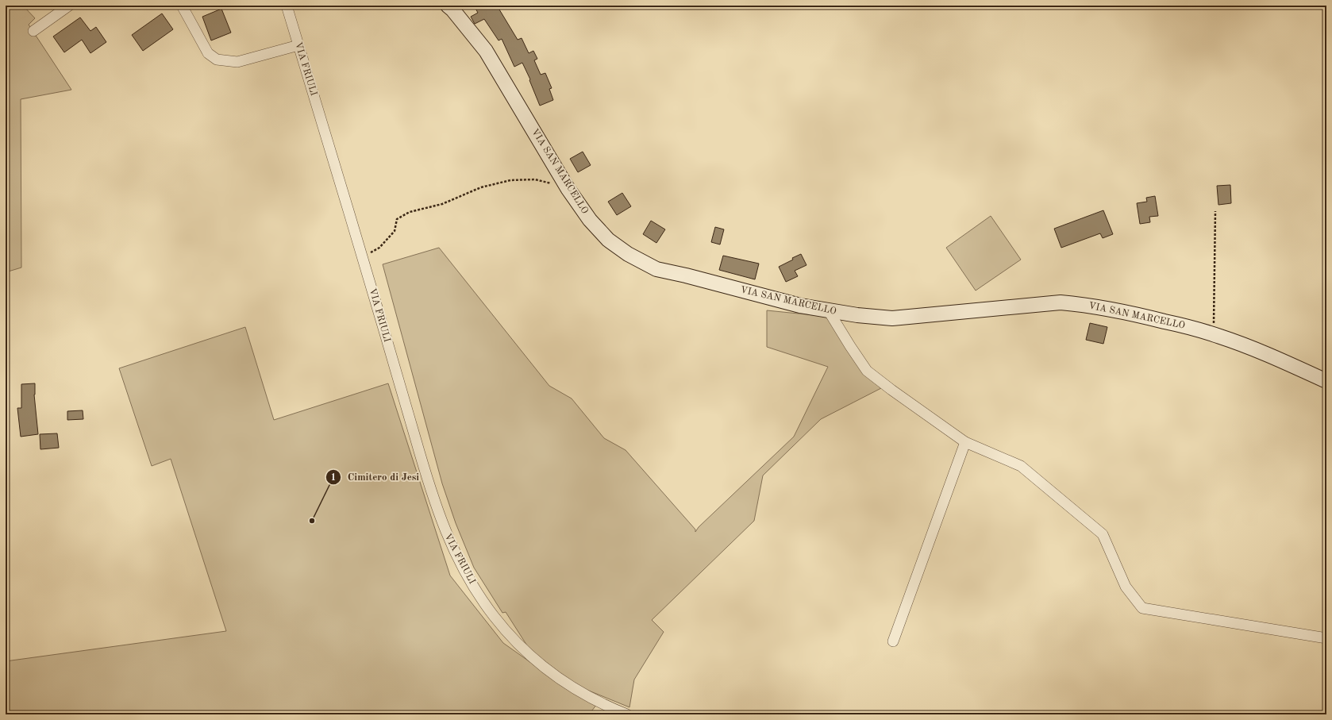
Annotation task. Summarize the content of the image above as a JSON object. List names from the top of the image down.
{
  "streets": {
    "main road": ["VIA SAN MARCELLO"],
    "street": ["VIA FRIULI"]
  },
  "places": ["Cimitero di Jesi"]
}
